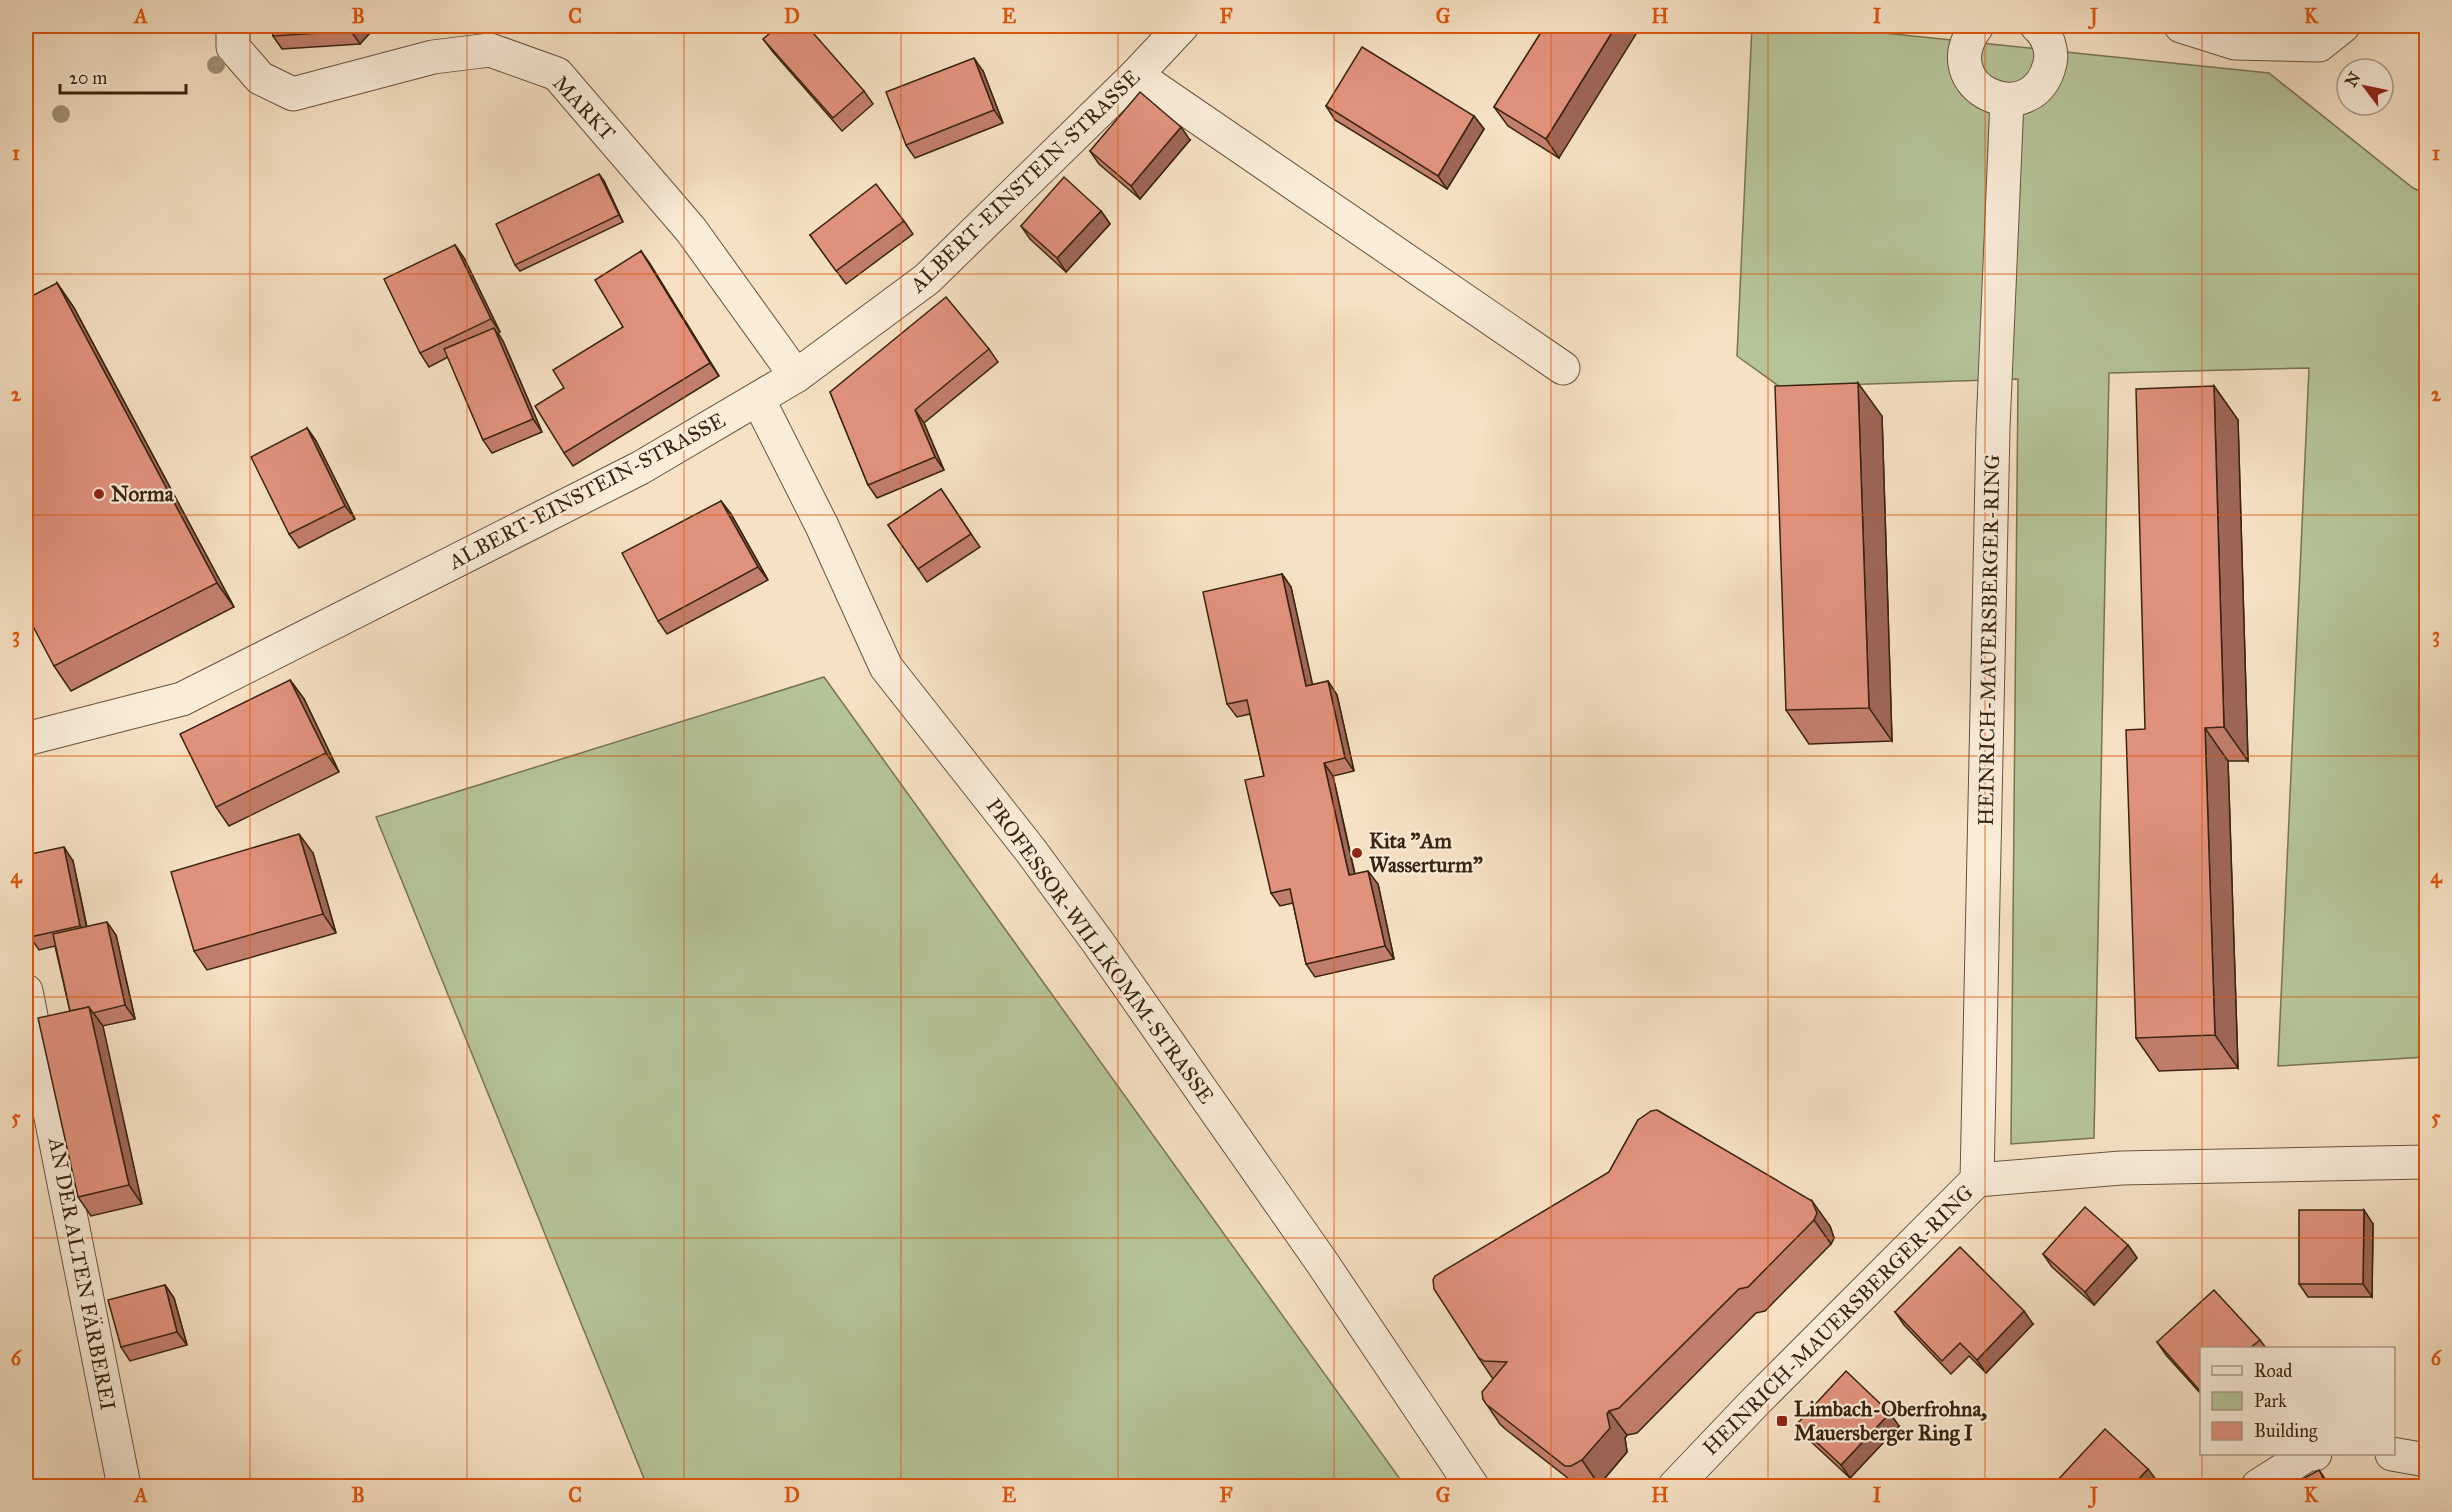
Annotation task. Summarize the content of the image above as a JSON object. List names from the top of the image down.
{
  "streets": {
    "street": [
      "MARKT",
      "ALBERT-EINSTEIN-STRASSE",
      "HEINRICH-MAUERSBERGER-RING",
      "PROFESSOR-WILLKOMM-STRASSE",
      "AN DER ALTEN FÄRBEREI"
    ]
  },
  "crossings": [
    ["MARKT", "ALBERT-EINSTEIN-STRASSE"],
    ["ALBERT-EINSTEIN-STRASSE", "PROFESSOR-WILLKOMM-STRASSE"]
  ],
  "places": {
    "other": ["Norma", "Kita \"Am Wasserturm\""],
    "transit": ["Limbach-Oberfrohna, Mauersberger Ring I"]
  },
  "legend": ["Road", "Park", "Building"],
  "scale_bar": "20 m",
  "north": "top left",
  "grid": {
    "columns": [
      "A",
      "B",
      "C",
      "D",
      "E",
      "F",
      "G",
      "H",
      "I",
      "J",
      "K"
    ],
    "rows": [
      "1",
      "2",
      "3",
      "4",
      "5",
      "6"
    ]
  }
}
